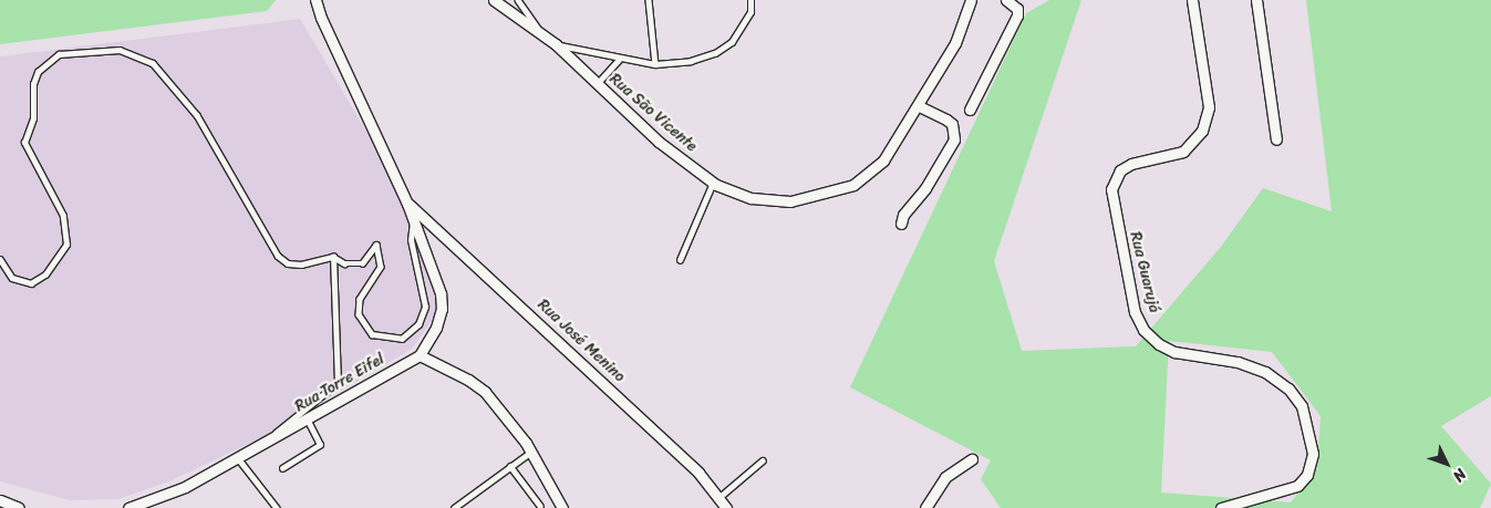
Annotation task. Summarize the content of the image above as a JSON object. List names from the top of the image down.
{
  "streets": {
    "street": [
      "Rua São Vicente",
      "Rua Guarujá",
      "Rua José Menino",
      "Rua Torre Eifel"
    ]
  },
  "crossings": [
    ["Rua José Menino", "Rua Torre Eifel"]
  ],
  "north": "bottom right"
}
